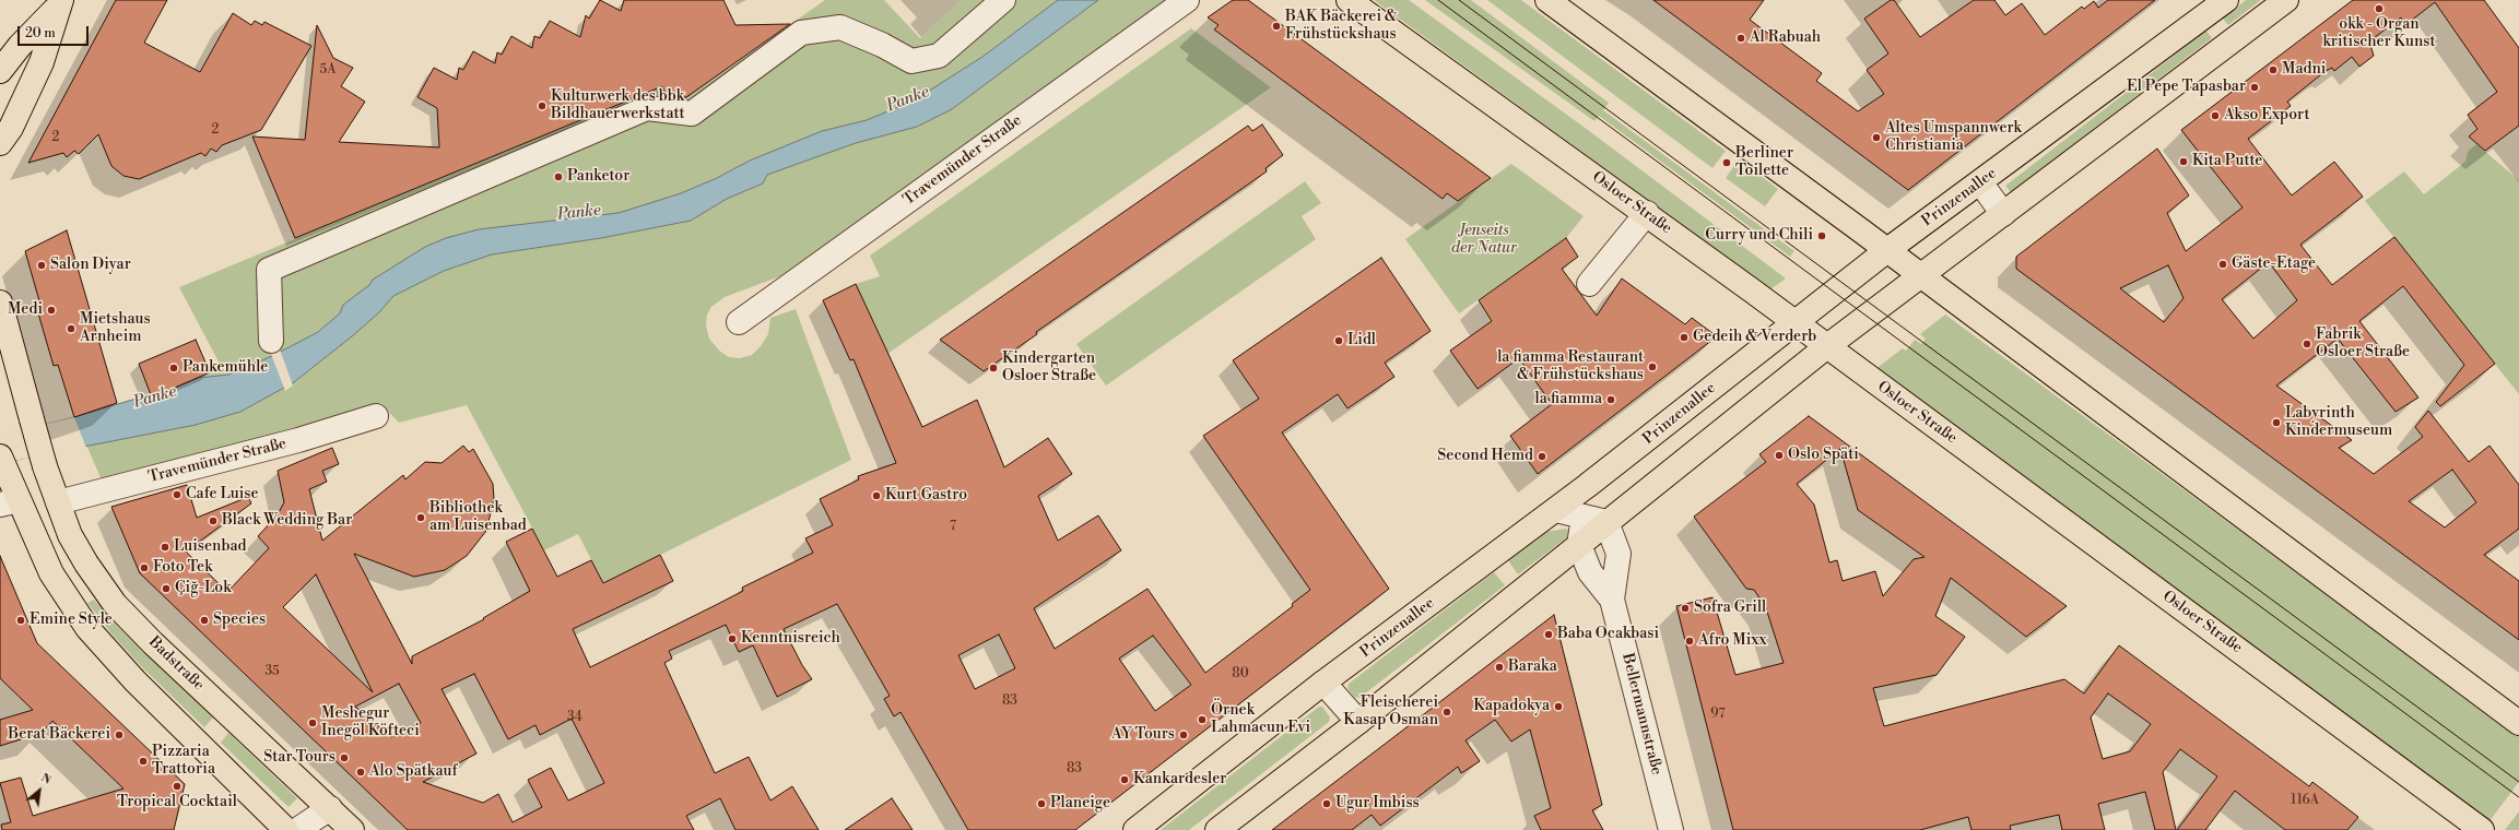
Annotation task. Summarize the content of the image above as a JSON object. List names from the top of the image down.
{
  "streets": {
    "main road": ["Prinzenallee", "Osloer Straße", "Badstraße"],
    "street": ["Travemünder Straße", "Bellermannstraße"]
  },
  "crossings": [
    ["Travemünder Straße", "Badstraße"],
    ["Prinzenallee", "Osloer Straße"]
  ],
  "water": ["Panke"],
  "parks": ["Jenseits der Natur"],
  "places": [
    "okk - Organ kritischer Kunst",
    "BAK Bäckerei & Frühstückshaus",
    "Al Rabuah",
    "Madni",
    "El Pepe Tapasbar",
    "Kulturwerk des bbk Bildhauerwerkstatt",
    "Akso Export",
    "Altes Umspannwerk Christiania",
    "Kita Putte",
    "Berliner Toilette",
    "Panketor",
    "Curry und Chili",
    "Gäste-Etage",
    "Salon Diyar",
    "Medi",
    "Mietshaus Arnheim",
    "Gedeih & Verderb",
    "Lidl",
    "Fabrik Osloer Straße",
    "la fiamma Restaurant & Frühstückshaus",
    "Pankemühle",
    "Kindergarten Osloer Straße",
    "la fiamma",
    "Labyrinth Kindermuseum",
    "Oslo Späti",
    "Second Hemd",
    "Cafe Luise",
    "Kurt Gastro",
    "Bibliothek am Luisenbad",
    "Black Wedding Bar",
    "Luisenbad",
    "Foto Tek",
    "Çiğ-Lok",
    "Sofra Grill",
    "Emine Style",
    "Species",
    "Baba Ocakbasi",
    "Kenntnisreich",
    "Afro Mixx",
    "Baraka",
    "Kapadokya",
    "Fleischerei Kasap Osman",
    "Örnek Lahmacun Evi",
    "Meshegur Inegöl Köfteci",
    "Berat Bäckerei",
    "AY Tours",
    "Star Tours",
    "Pizzaria Trattoria",
    "Alo Spätkauf",
    "Kankardesler",
    "Tropical Cocktail",
    "Planeige",
    "Ugur Imbiss"
  ],
  "house_numbers": [
    "5A",
    "2",
    "2",
    "7",
    "35",
    "80",
    "83",
    "97",
    "34",
    "83",
    "116A"
  ],
  "scale_bar": "20 m",
  "north": "top right"
}
